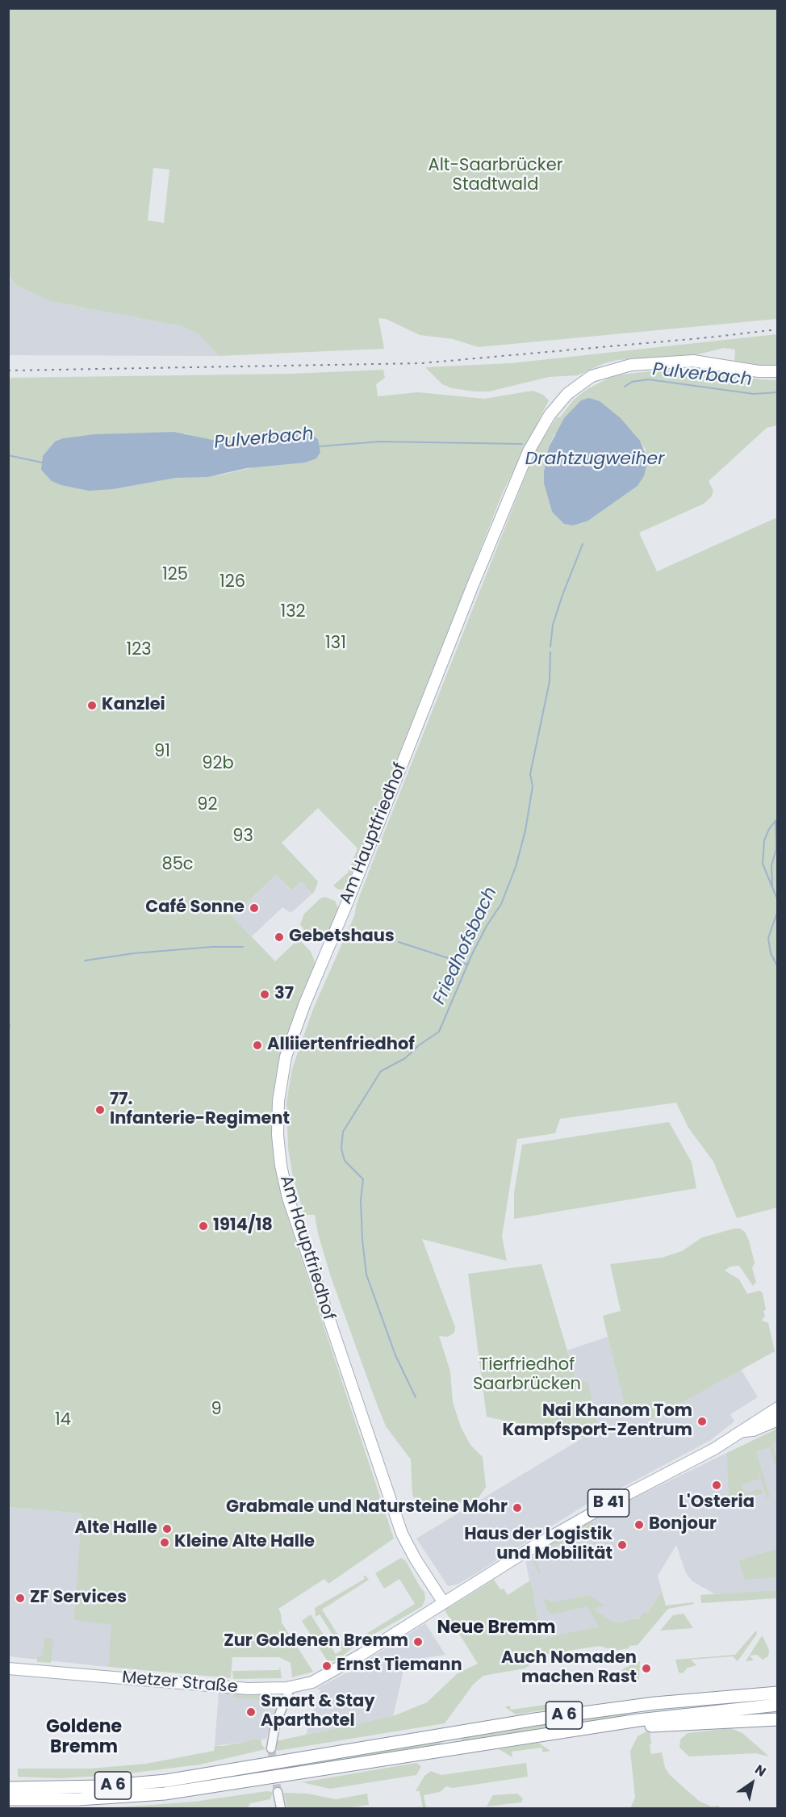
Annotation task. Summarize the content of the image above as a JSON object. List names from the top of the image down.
{
  "streets": {
    "highway": ["A 6"],
    "main road": ["Am Hauptfriedhof", "B 41", "Metzer Straße"]
  },
  "crossings": [
    ["Am Hauptfriedhof", "Metzer Straße"]
  ],
  "districts": ["Neue Bremm", "Goldene Bremm"],
  "water": ["Pulverbach", "Drahtzugweiher", "Friedhofsbach"],
  "parks": [
    "Alt-Saarbrücker Stadtwald",
    "125",
    "126",
    "132",
    "131",
    "123",
    "91",
    "92b",
    "92",
    "93",
    "85c",
    "Tierfriedhof Saarbrücken",
    "9",
    "14"
  ],
  "places": [
    "Kanzlei",
    "Café Sonne",
    "Gebetshaus",
    "37",
    "Alliiertenfriedhof",
    "77. Infanterie-Regiment",
    "1914/18",
    "Nai Khanom Tom Kampfsport-Zentrum",
    "L'Osteria",
    "Grabmale und Natursteine Mohr",
    "Bonjour",
    "Alte Halle",
    "Kleine Alte Halle",
    "Haus der Logistik und Mobilität",
    "ZF Services",
    "Zur Goldenen Bremm",
    "Ernst Tiemann",
    "Auch Nomaden machen Rast",
    "Smart & Stay Aparthotel"
  ],
  "north": "top right"
}
